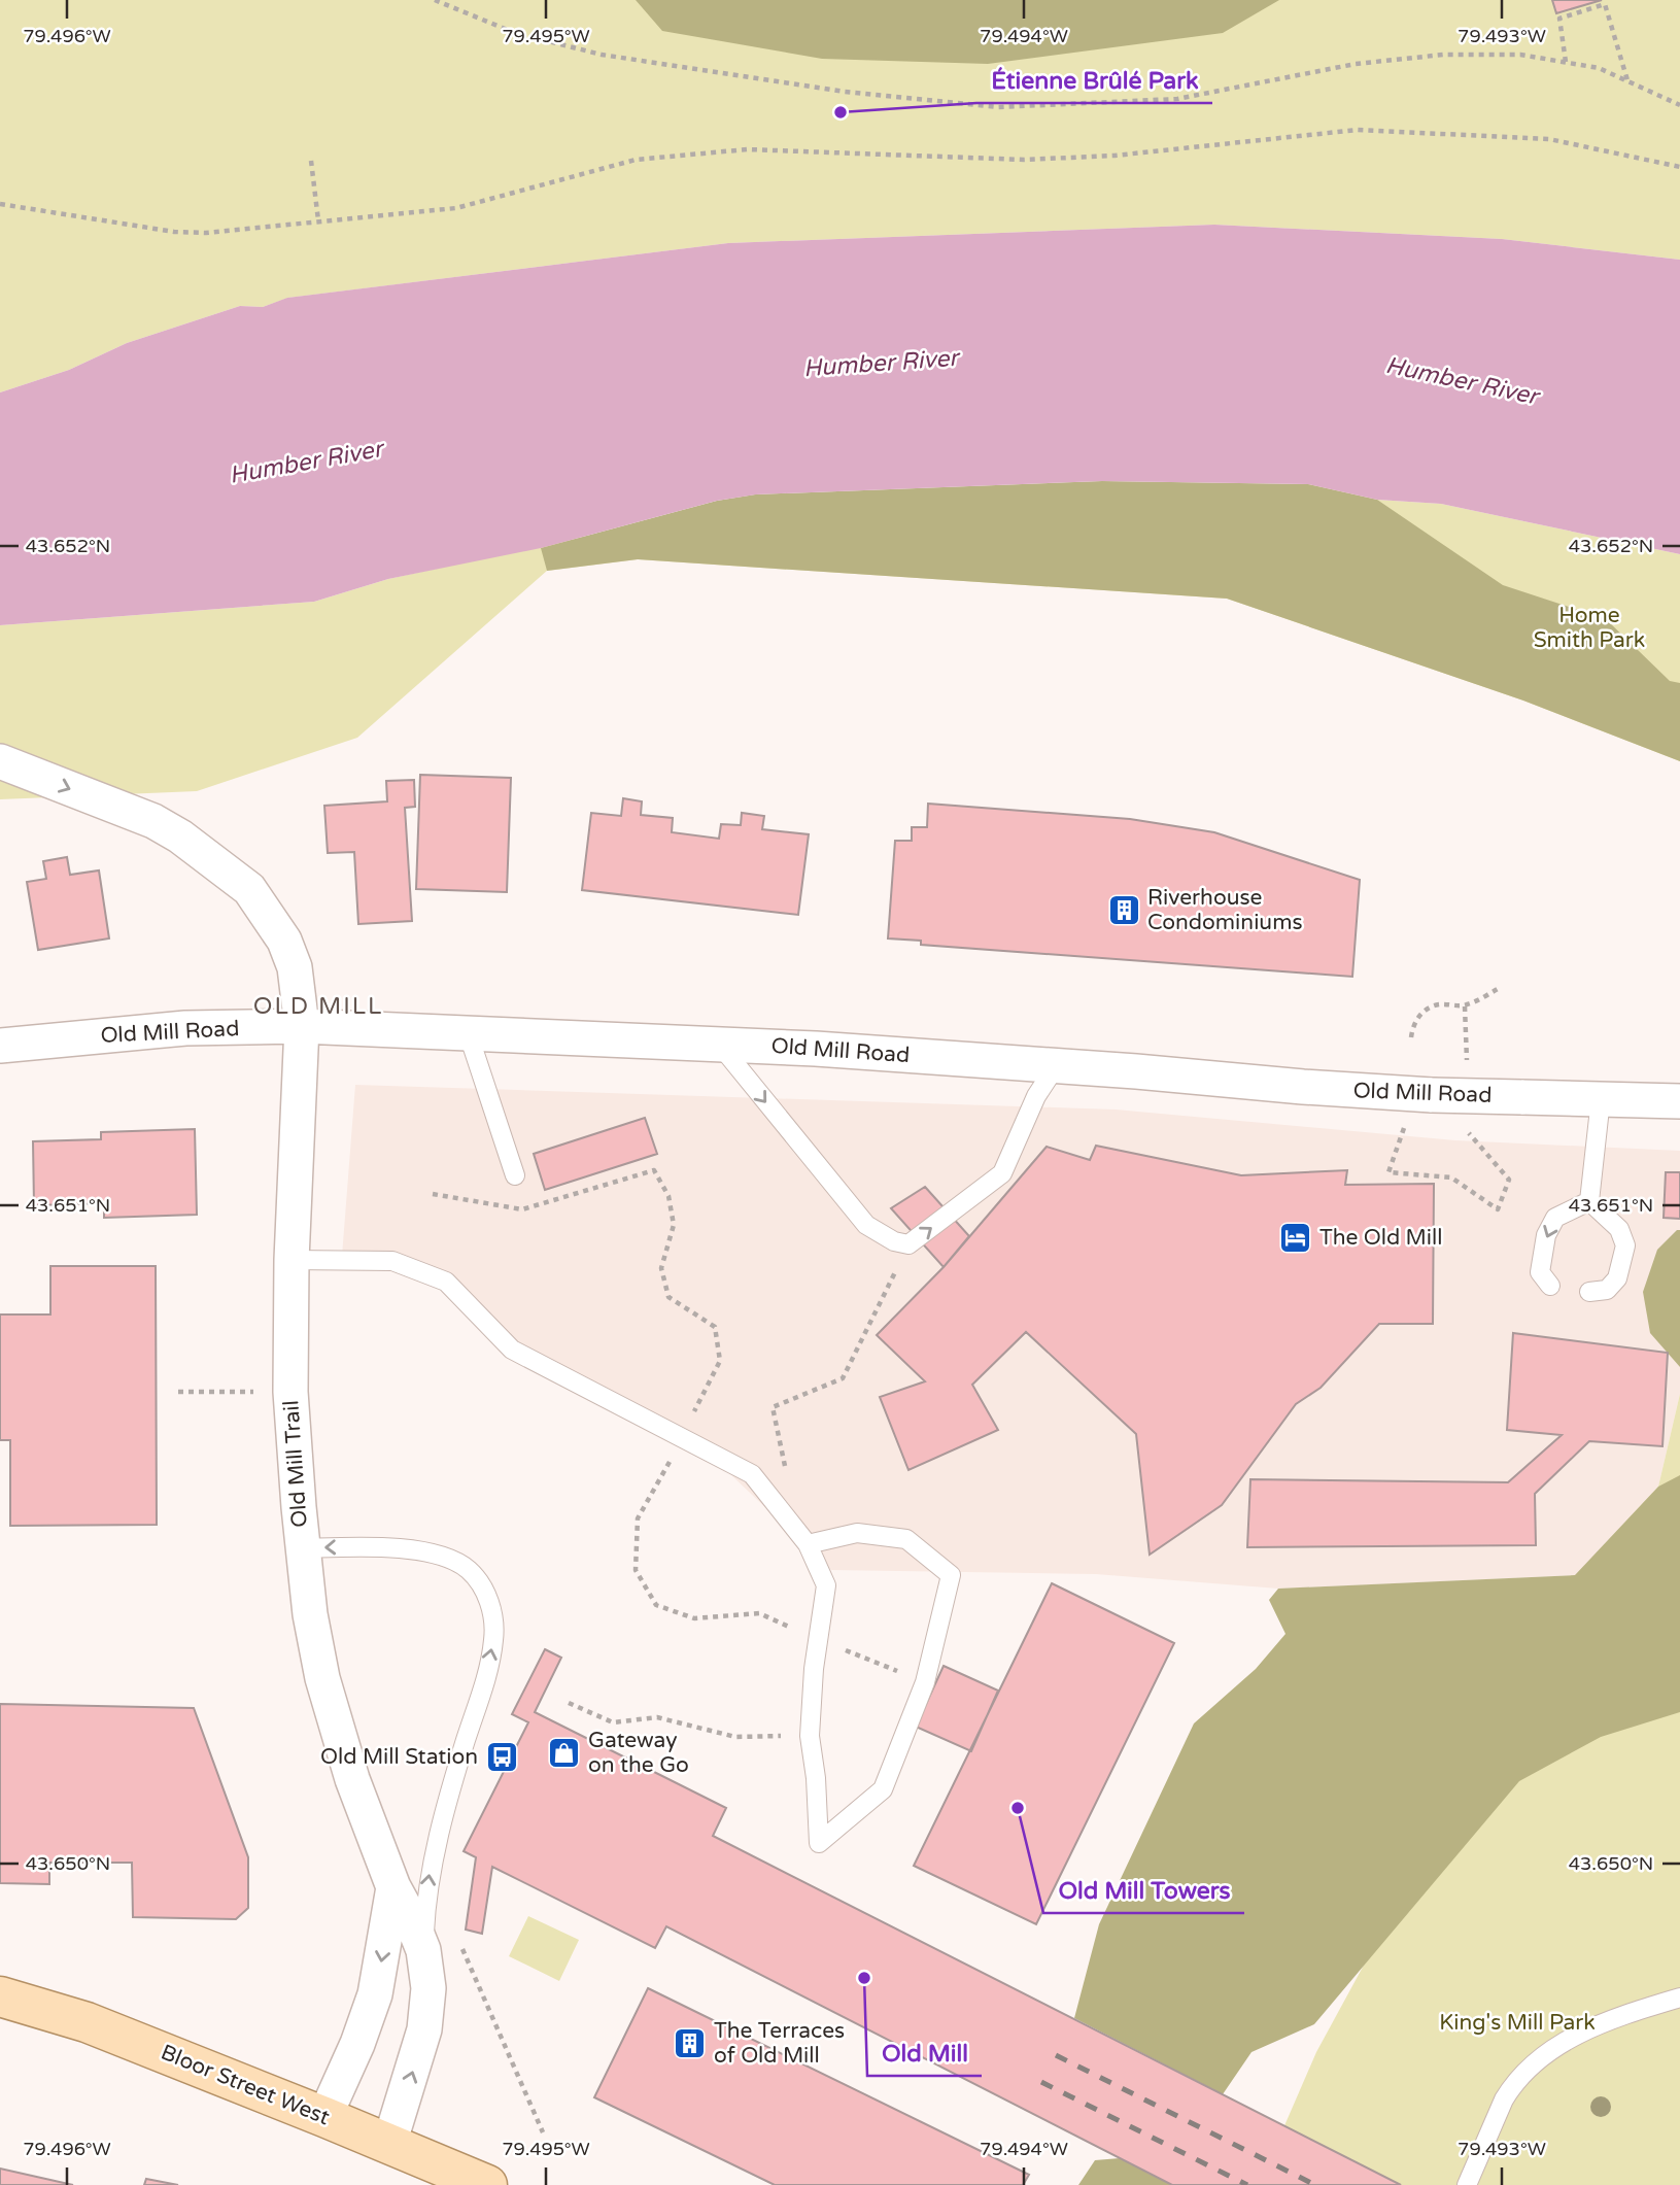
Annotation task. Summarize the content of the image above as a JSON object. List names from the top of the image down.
{
  "streets": {
    "main road": ["Bloor Street West"],
    "street": ["Old Mill Road", "Old Mill Trail"]
  },
  "crossings": [
    ["Old Mill Road", "Old Mill Trail"],
    ["Old Mill Trail", "Bloor Street West"]
  ],
  "districts": ["OLD MILL"],
  "water": ["Humber River"],
  "parks": ["Home Smith Park", "King's Mill Park"],
  "places": {
    "other": ["Étienne Brûlé Park", "Old Mill Towers", "Old Mill"],
    "building": ["Riverhouse Condominiums", "The Terraces of Old Mill"],
    "hotel": ["The Old Mill"],
    "shop": ["Gateway on the Go"],
    "bus stop": ["Old Mill Station"]
  },
  "coordinates": [
    "79.496°W",
    "79.495°W",
    "79.494°W",
    "79.493°W",
    "43.652°N",
    "43.651°N",
    "43.650°N"
  ]
}
